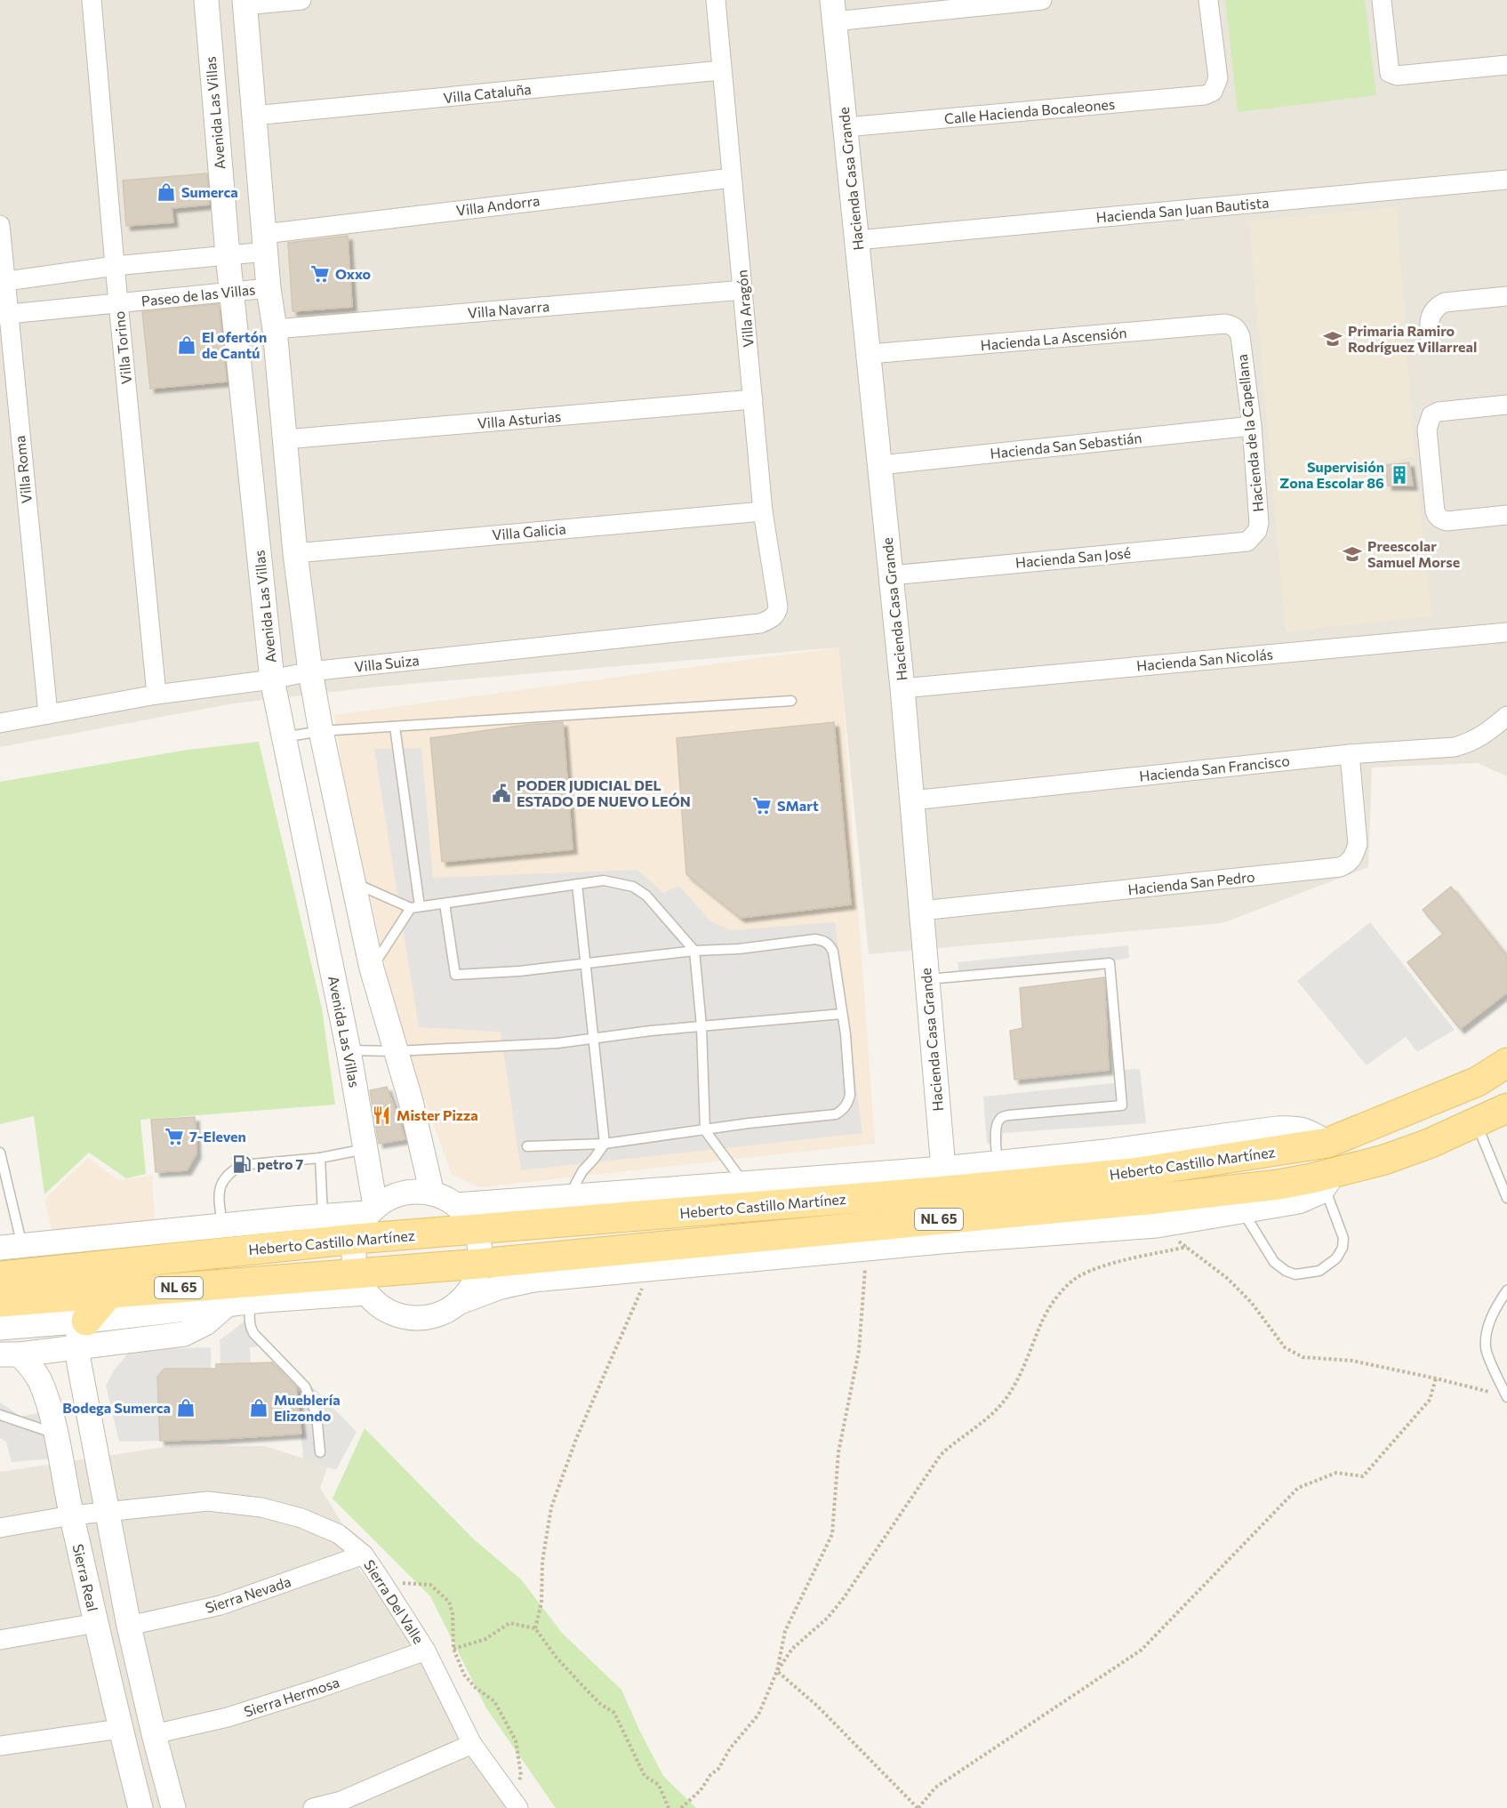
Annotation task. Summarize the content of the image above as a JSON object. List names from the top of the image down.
{
  "streets": {
    "main road": ["Heberto Castillo Martínez", "NL 65"],
    "street": [
      "Villa Cataluña",
      "Calle Hacienda Bocaleones",
      "Avenida Las Villas",
      "Hacienda Casa Grande",
      "Villa Andorra",
      "Hacienda San Juan Bautista",
      "Paseo de las Villas",
      "Villa Aragón",
      "Villa Navarra",
      "Hacienda La Ascensión",
      "Villa Torino",
      "Villa Asturias",
      "Hacienda de la Capellana",
      "Hacienda San Sebastián",
      "Villa Roma",
      "Villa Galicia",
      "Hacienda San José",
      "Hacienda San Nicolás",
      "Villa Suiza",
      "Hacienda San Francisco",
      "Hacienda San Pedro",
      "Sierra Real",
      "Sierra Nevada",
      "Sierra Del Valle",
      "Sierra Hermosa"
    ]
  },
  "crossings": [
    ["Villa Cataluña", "Villa Aragón"],
    ["Calle Hacienda Bocaleones", "Hacienda Casa Grande"],
    ["Avenida Las Villas", "Paseo de las Villas"],
    ["Avenida Las Villas", "Villa Suiza"],
    ["Hacienda Casa Grande", "Hacienda San Juan Bautista"],
    ["Hacienda Casa Grande", "Hacienda La Ascensión"],
    ["Hacienda Casa Grande", "Hacienda San Sebastián"],
    ["Hacienda Casa Grande", "Hacienda San José"],
    ["Hacienda Casa Grande", "Hacienda San Nicolás"],
    ["Hacienda Casa Grande", "Hacienda San Francisco"],
    ["Hacienda Casa Grande", "Hacienda San Pedro"],
    ["Hacienda Casa Grande", "Heberto Castillo Martínez"],
    ["Villa Andorra", "Villa Aragón"],
    ["Paseo de las Villas", "Villa Torino"],
    ["Paseo de las Villas", "Villa Roma"],
    ["Villa Aragón", "Villa Navarra"],
    ["Villa Aragón", "Villa Asturias"],
    ["Villa Aragón", "Villa Galicia"],
    ["Villa Aragón", "Villa Suiza"],
    ["Hacienda La Ascensión", "Hacienda de la Capellana"],
    ["Villa Torino", "Villa Suiza"],
    ["Hacienda de la Capellana", "Hacienda San Sebastián"],
    ["Hacienda de la Capellana", "Hacienda San José"],
    ["Villa Roma", "Villa Suiza"],
    ["Hacienda San Francisco", "Hacienda San Pedro"],
    ["Sierra Real", "Sierra Del Valle"],
    ["Sierra Nevada", "Sierra Del Valle"],
    ["Sierra Del Valle", "Sierra Hermosa"]
  ],
  "places": {
    "shop": [
      "Sumerca",
      "El ofertón de Cantú",
      "Bodega Sumerca",
      "Mueblería Elizondo"
    ],
    "supermarket": ["Oxxo", "SMart", "7-Eleven"],
    "school or university": ["Primaria Ramiro Rodríguez Villarreal", "Preescolar Samuel Morse"],
    "building": ["Supervisión Zona Escolar 86"],
    "public building": ["PODER JUDICIAL DEL ESTADO DE NUEVO LEÓN"],
    "restaurant": ["Mister Pizza"],
    "fuel station": ["petro 7"]
  }
}
